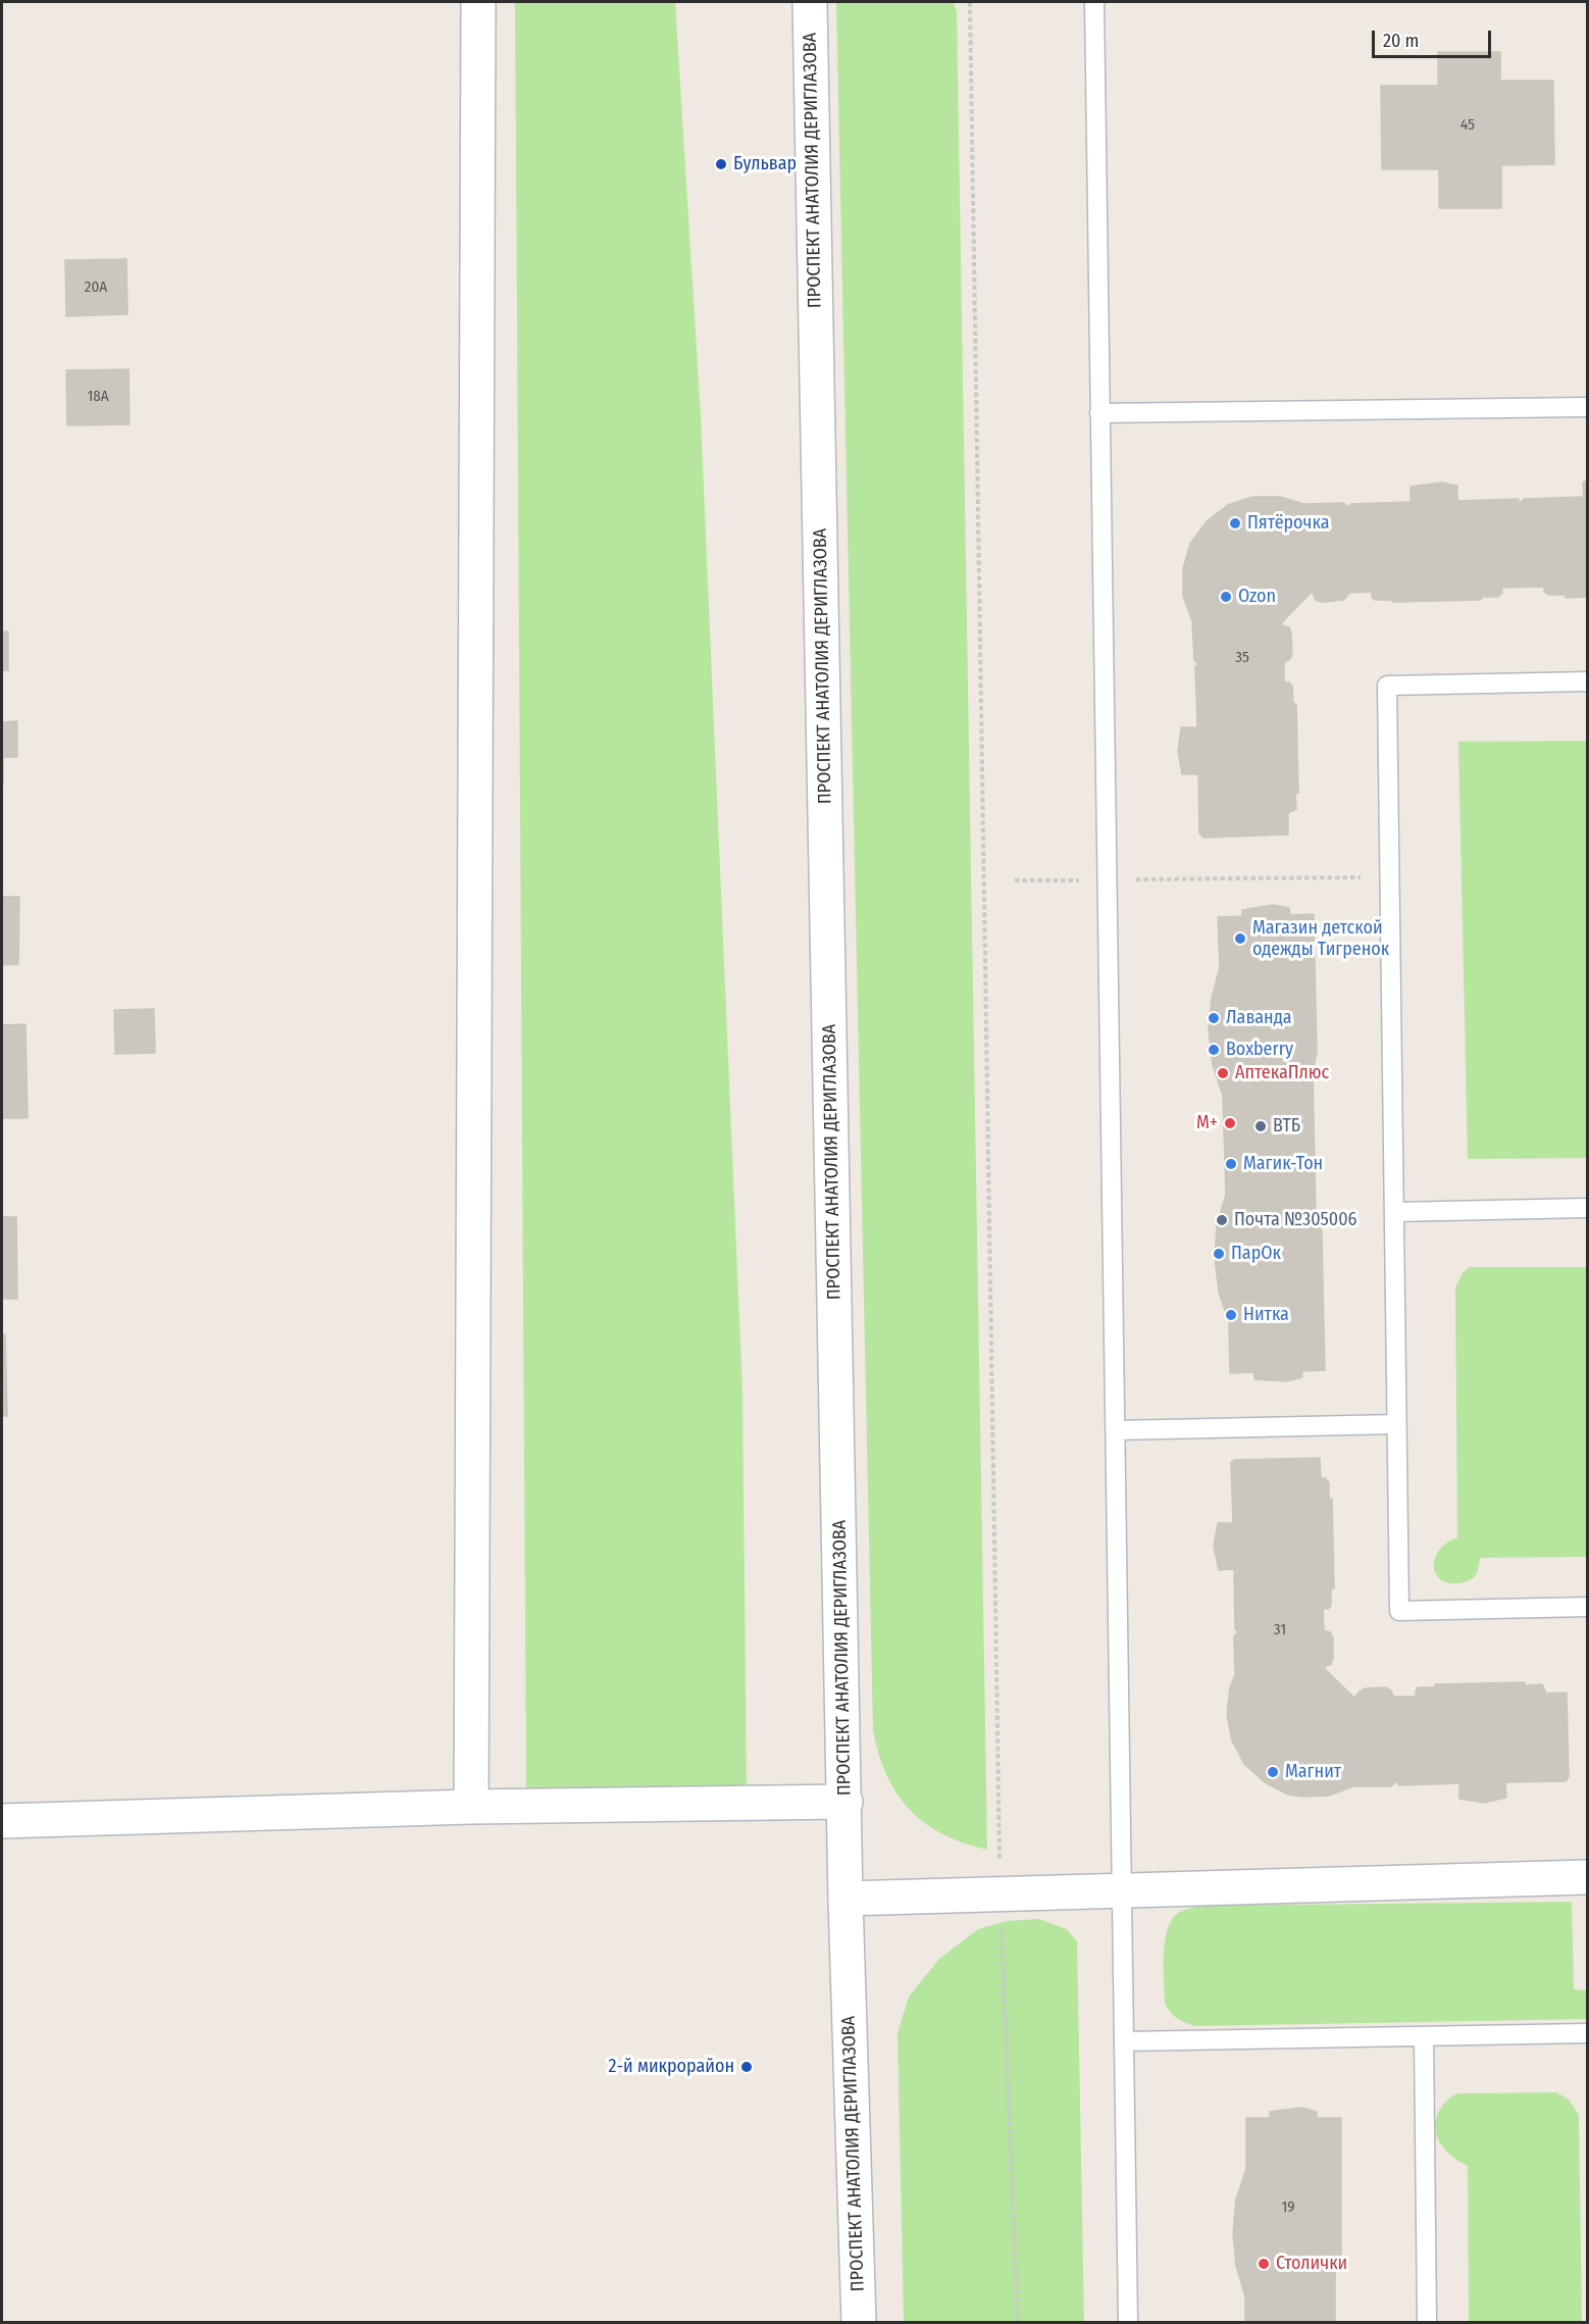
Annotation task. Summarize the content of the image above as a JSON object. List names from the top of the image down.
{
  "streets": {
    "street": ["ПРОСПЕКТ АНАТОЛИЯ ДЕРИГЛАЗОВА"]
  },
  "places": [
    "Бульвар",
    "Пятёрочка",
    "Ozon",
    "Магазин детской одежды Тигренок",
    "Лаванда",
    "Boxberry",
    "АптекаПлюс",
    "М+",
    "ВТБ",
    "Магик-Тон",
    "Почта №305006",
    "ПарОк",
    "Нитка",
    "Магнит",
    "2-й микрорайон",
    "Столички"
  ],
  "house_numbers": [
    "45",
    "20А",
    "18А",
    "35",
    "31",
    "19"
  ],
  "scale_bar": "20 m"
}
